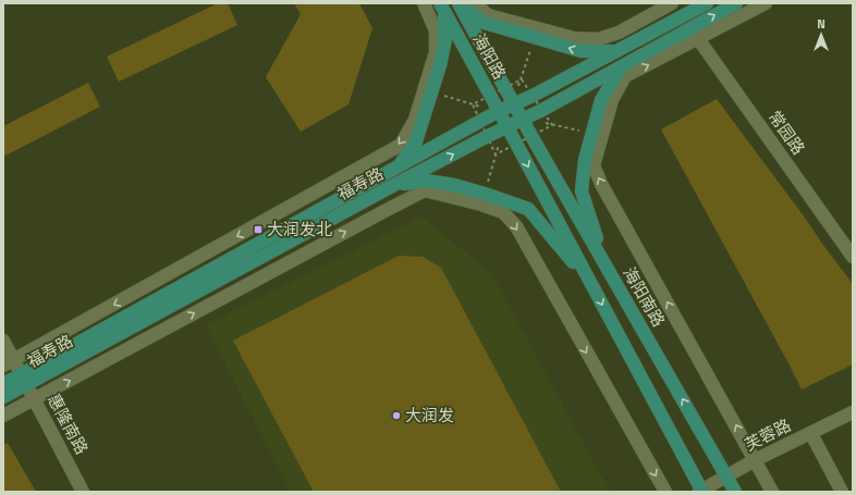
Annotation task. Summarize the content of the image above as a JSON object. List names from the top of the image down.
{
  "streets": {
    "main road": ["海阳路", "福寿路", "海阳南路"],
    "street": ["常园路", "惠隆南路", "芙蓉路"]
  },
  "crossings": [
    ["海阳路", "福寿路"],
    ["海阳路", "海阳南路"],
    ["常园路", "福寿路"],
    ["福寿路", "海阳南路"],
    ["福寿路", "惠隆南路"],
    ["海阳南路", "芙蓉路"]
  ],
  "places": {
    "transit": ["大润发北"],
    "other": ["大润发"]
  },
  "north": "top"
}
